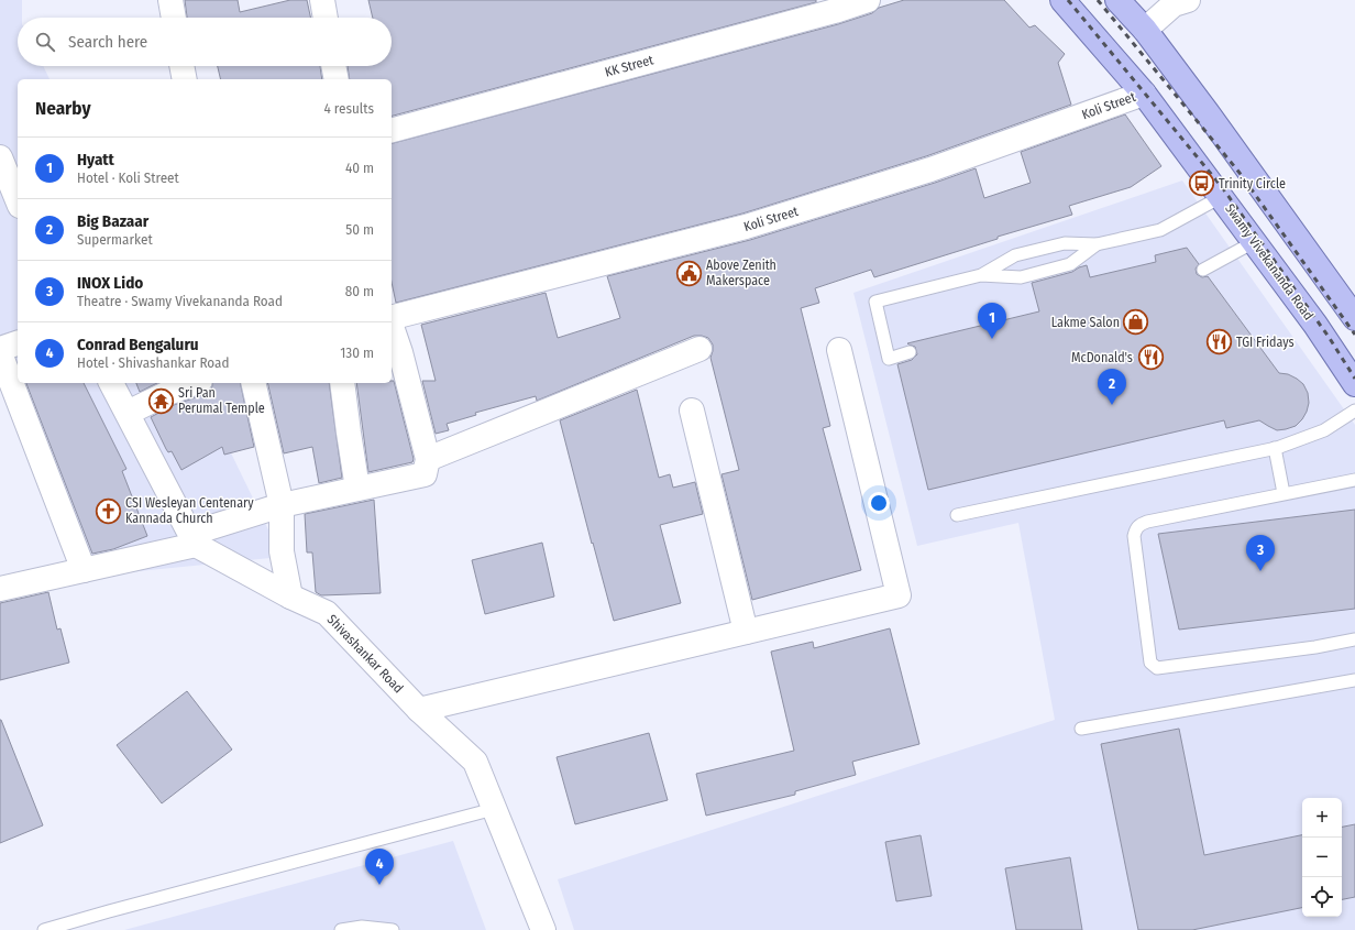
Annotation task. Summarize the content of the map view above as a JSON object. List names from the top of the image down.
{
  "streets": {
    "main road": ["Swamy Vivekananda Road"],
    "street": ["KK Street", "Koli Street", "Shivashankar Road"]
  },
  "crossings": [
    ["Koli Street", "Swamy Vivekananda Road"]
  ],
  "places": {
    "bus stop": ["Trinity Circle"],
    "public building": ["Above Zenith Makerspace"],
    "shop": ["Lakme Salon"],
    "restaurant": ["TGI Fridays", "McDonald's"],
    "temple": ["Sri Pan Perumal Temple"],
    "church": ["CSI Wesleyan Centenary Kannada Church"]
  },
  "page": {
    "search": "Search here",
    "heading": ["Nearby", "4 results"],
    "list": [
      {
        "mark": "1",
        "name": "Hyatt",
        "note": "Hotel · Koli Street",
        "value": "40 m"
      },
      {
        "mark": "2",
        "name": "Big Bazaar",
        "note": "Supermarket",
        "value": "50 m"
      },
      {
        "mark": "3",
        "name": "INOX Lido",
        "note": "Theatre · Swamy Vivekananda Road",
        "value": "80 m"
      },
      {
        "mark": "4",
        "name": "Conrad Bengaluru",
        "note": "Hotel · Shivashankar Road",
        "value": "130 m"
      }
    ],
    "pins": [
      "1",
      "2",
      "3",
      "4"
    ],
    "map_buttons": ["+", "−"]
  }
}
